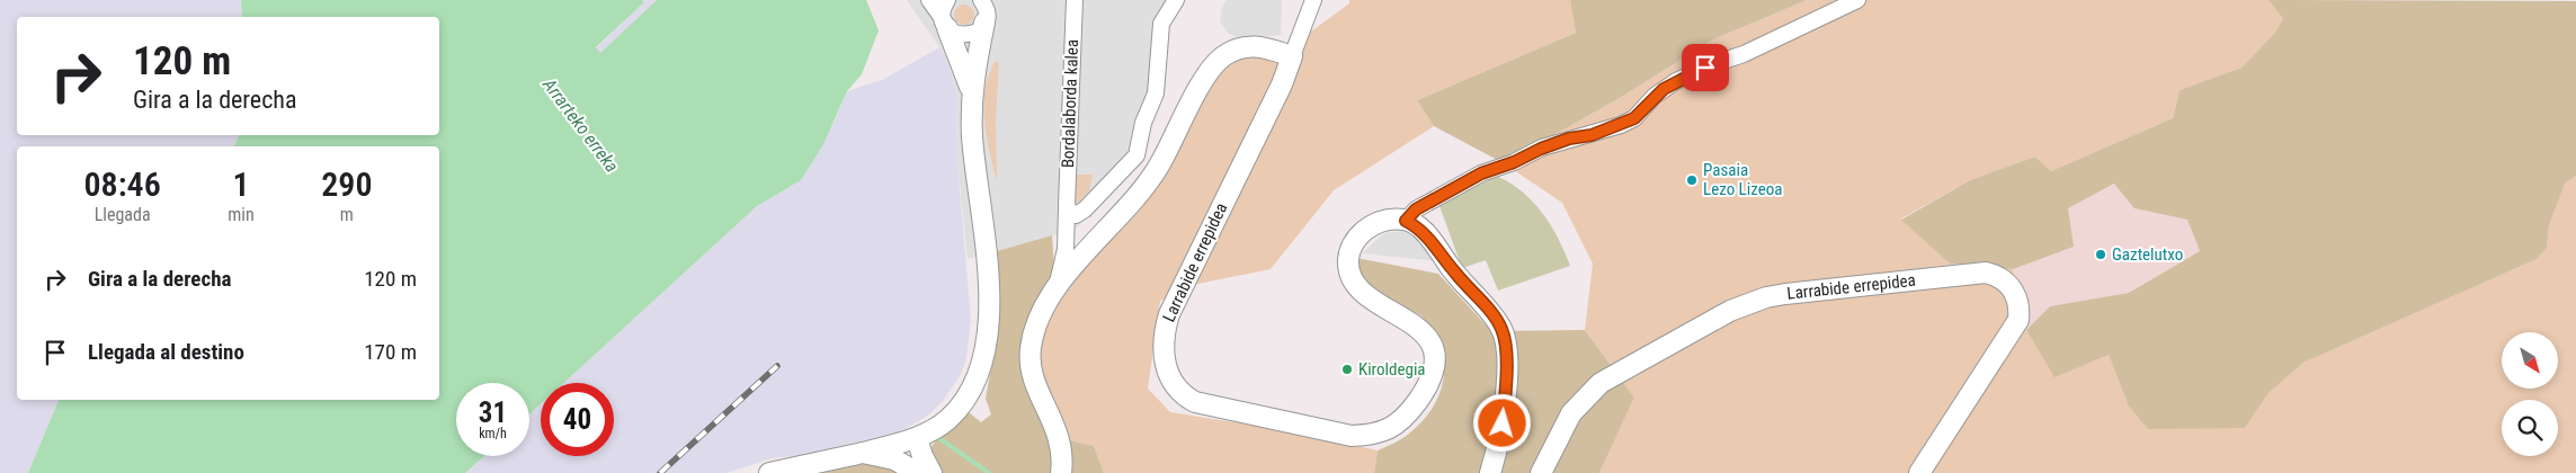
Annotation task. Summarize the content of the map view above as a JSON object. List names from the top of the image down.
{
  "streets": {
    "street": ["Bordalaborda kalea", "Larrabide errepidea"]
  },
  "water": ["Arrarteko erreka"],
  "places": ["Pasaia Lezo Lizeoa", "Gaztelutxo", "Kiroldegia"],
  "north": "bottom right",
  "page": {
    "turn": ["120 m", "Gira a la derecha"],
    "eta": [
      "08:46",
      "Llegada",
      "1",
      "min",
      "290",
      "m"
    ],
    "list": [
      {
        "name": "Gira a la derecha",
        "value": "120 m"
      },
      {
        "name": "Llegada al destino",
        "value": "170 m"
      }
    ],
    "speed": "31 km/h",
    "limit": "40"
  }
}
